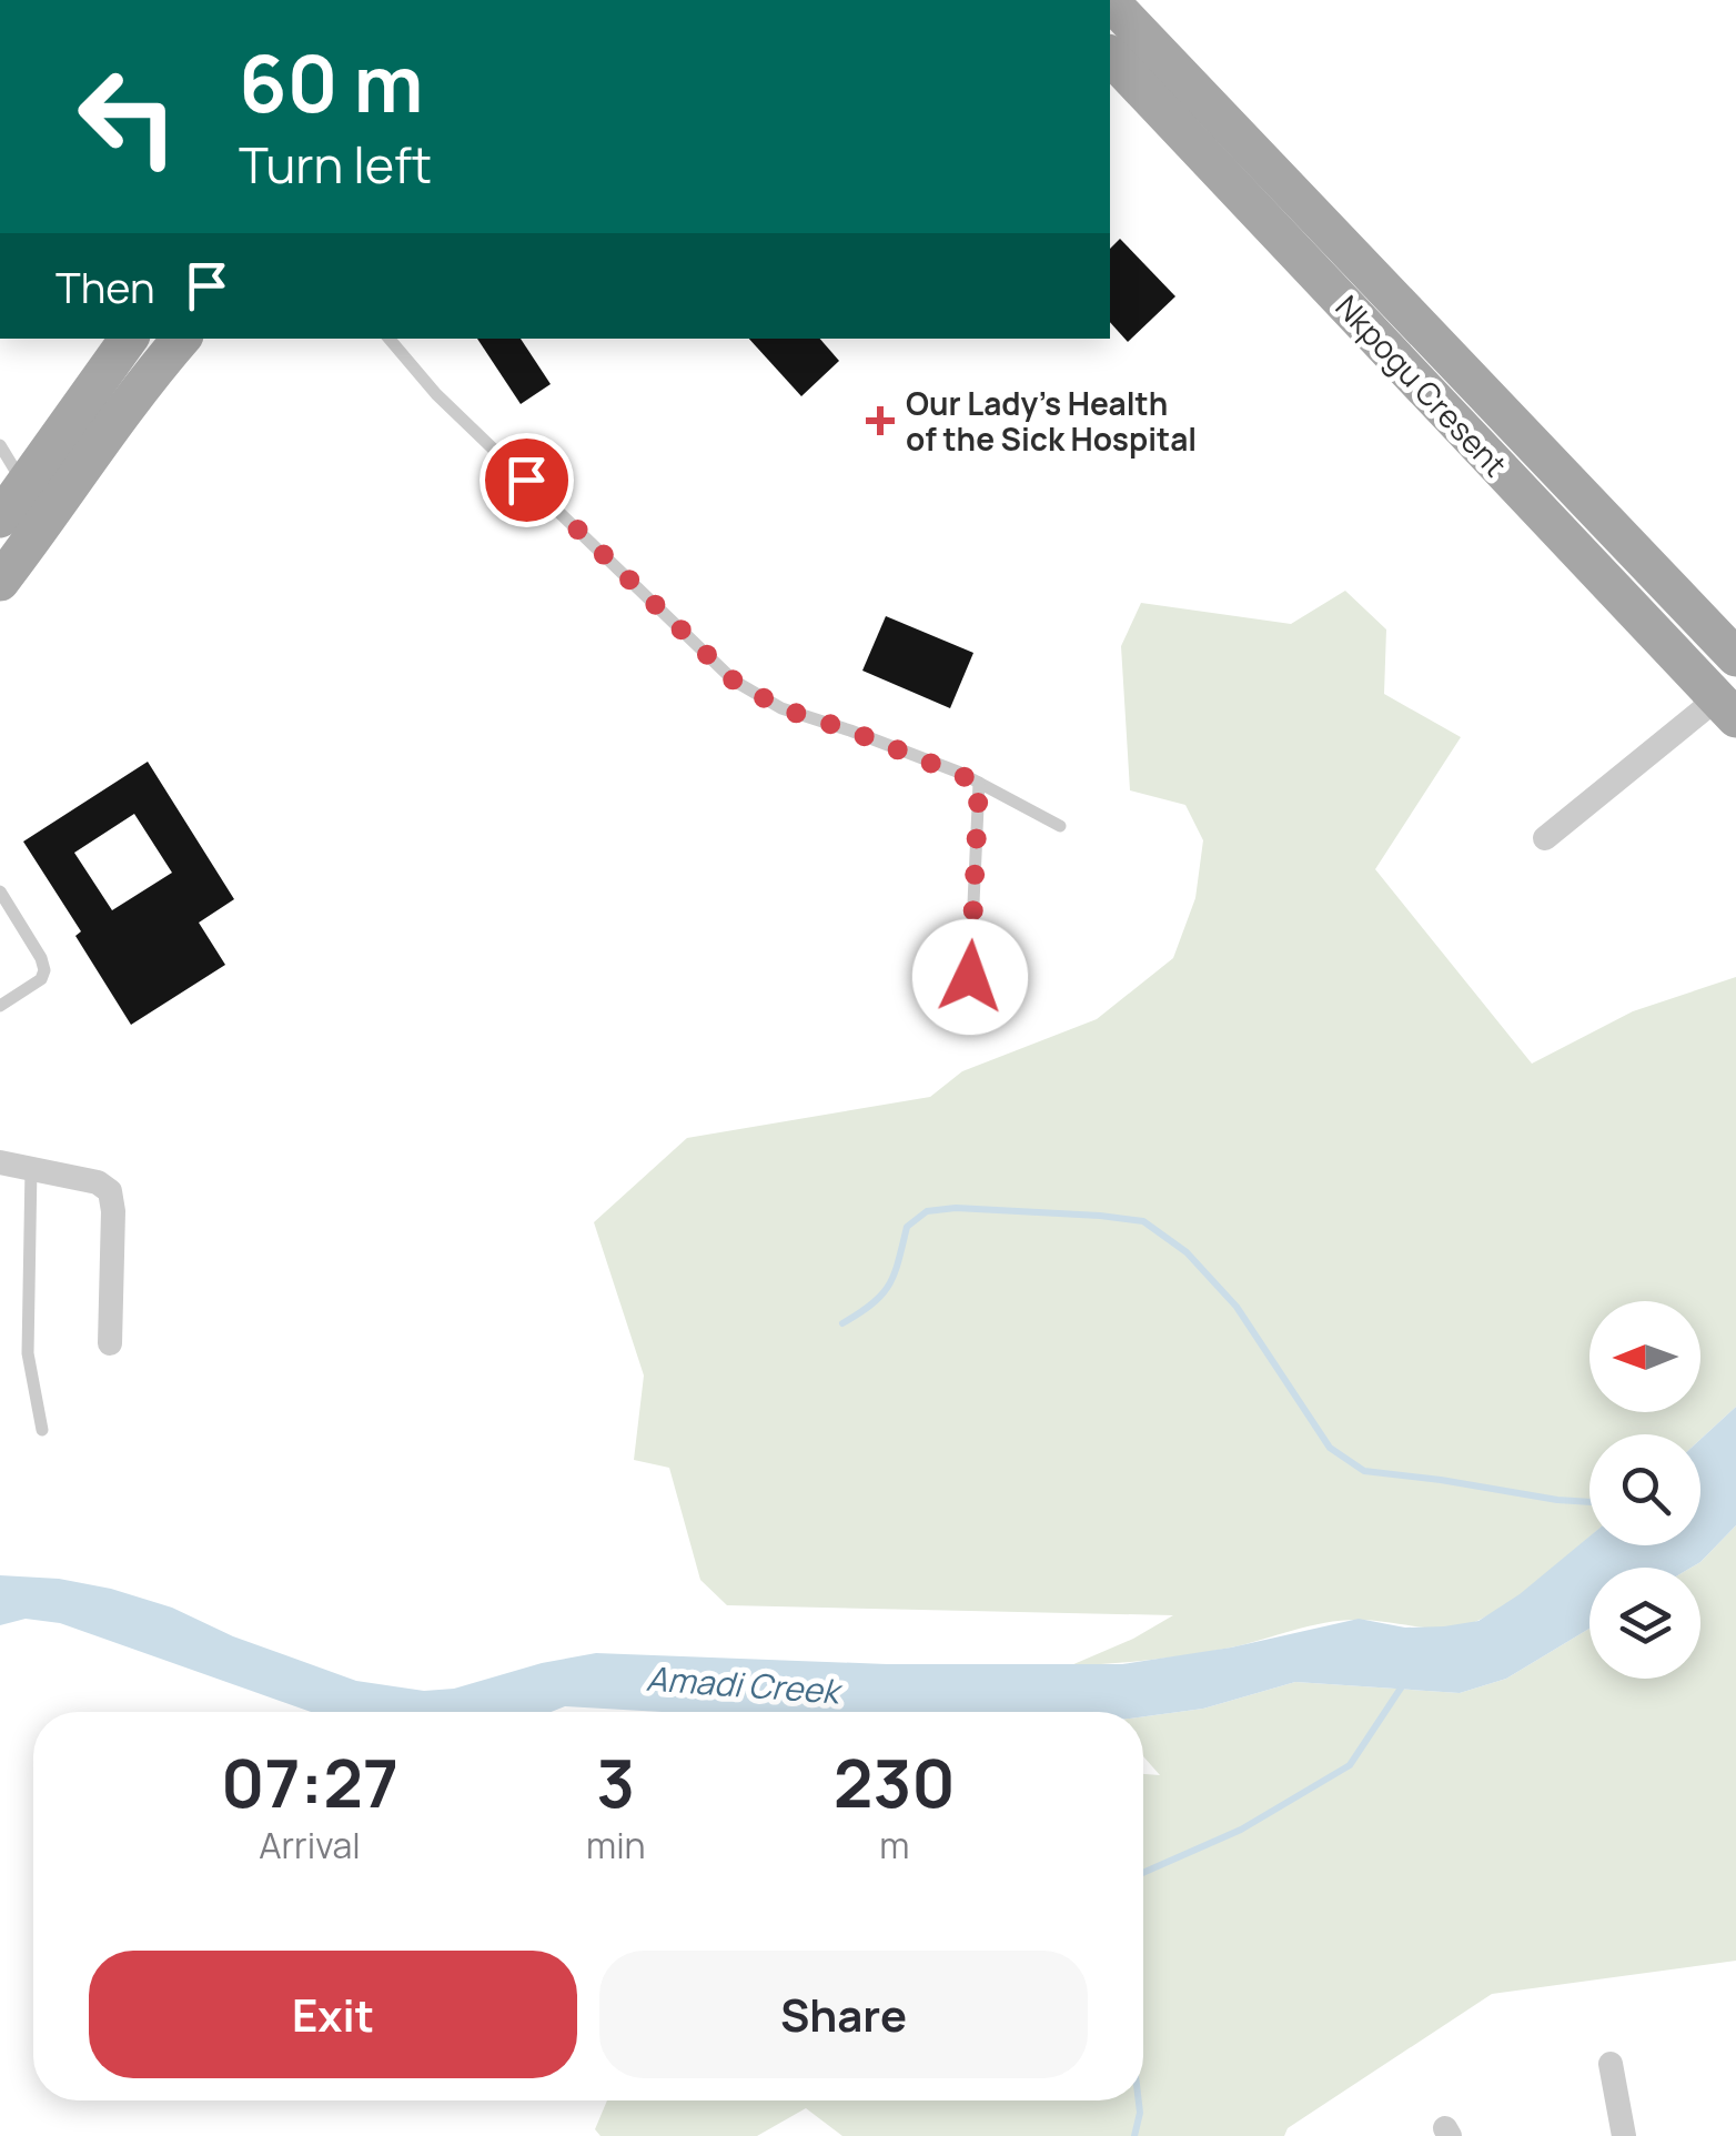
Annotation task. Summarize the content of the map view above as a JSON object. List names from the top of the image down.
{
  "streets": {
    "main road": ["Nkpogu Cresent"]
  },
  "water": ["Amadi Creek"],
  "places": {
    "health": ["Our Lady's Health of the Sick Hospital"]
  },
  "north": "left",
  "page": {
    "turn": ["60 m", "Turn left"],
    "then": "Then",
    "eta": [
      "07:27",
      "Arrival",
      "3",
      "min",
      "230",
      "m"
    ],
    "buttons": ["Exit", "Share"]
  }
}
